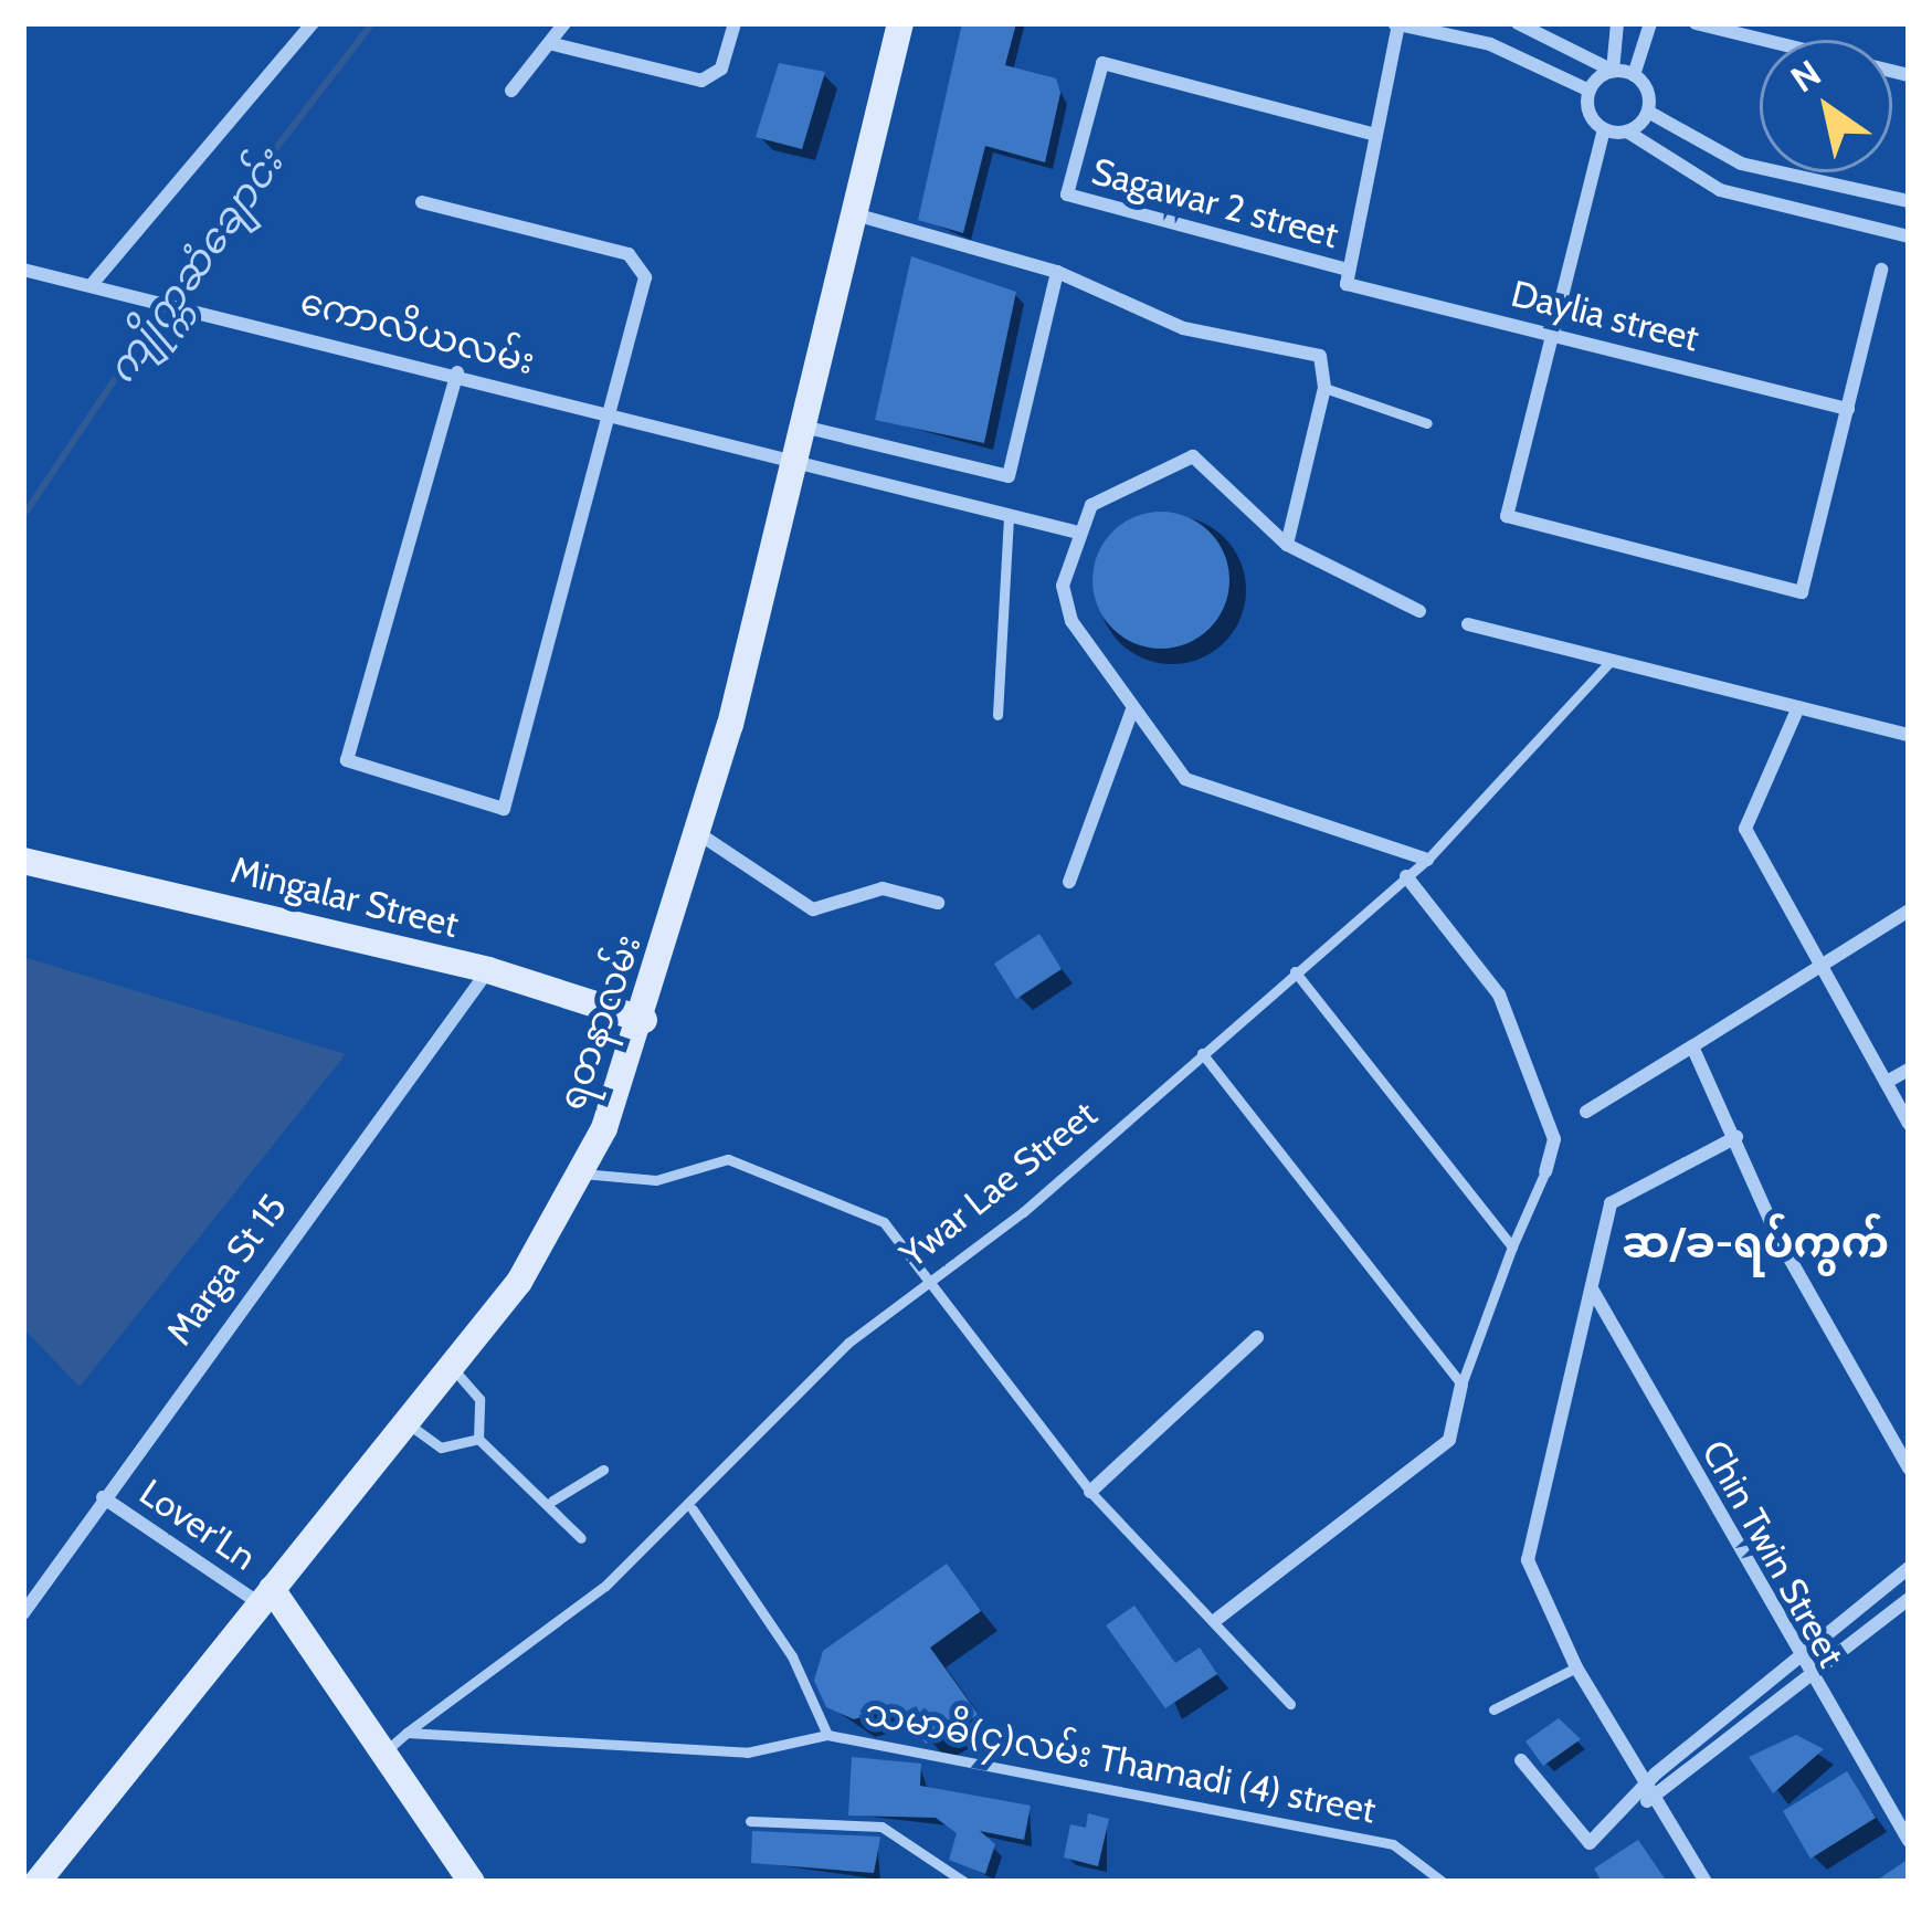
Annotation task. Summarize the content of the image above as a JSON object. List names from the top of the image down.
{
  "streets": {
    "main road": ["Mingalar Street", "ရတနာလမ်း"],
    "street": [
      "Sagawar 2 street",
      "Daylia street",
      "ကောလိယလမ်း",
      "Marga St 15",
      "Lover'Ln",
      "Chin Twin Street"
    ],
    "lane": ["Ywar Lae Street", "သမာဓိ(၄)လမ်း Thamadi (4) street"]
  },
  "crossings": [
    ["Sagawar 2 street", "Daylia street"],
    ["ကောလိယလမ်း", "ရတနာလမ်း"],
    ["Mingalar Street", "ရတနာလမ်း"],
    ["Mingalar Street", "Marga St 15"],
    ["ရတနာလမ်း", "Lover'Ln"],
    ["Ywar Lae Street", "သမာဓိ(၄)လမ်း Thamadi (4) street"],
    ["Marga St 15", "Lover'Ln"]
  ],
  "districts": ["ဆ/ခ-ရပ်ကွက်"],
  "water": ["ကျိုက္ကဆံချောင်း"],
  "north": "top left"
}
